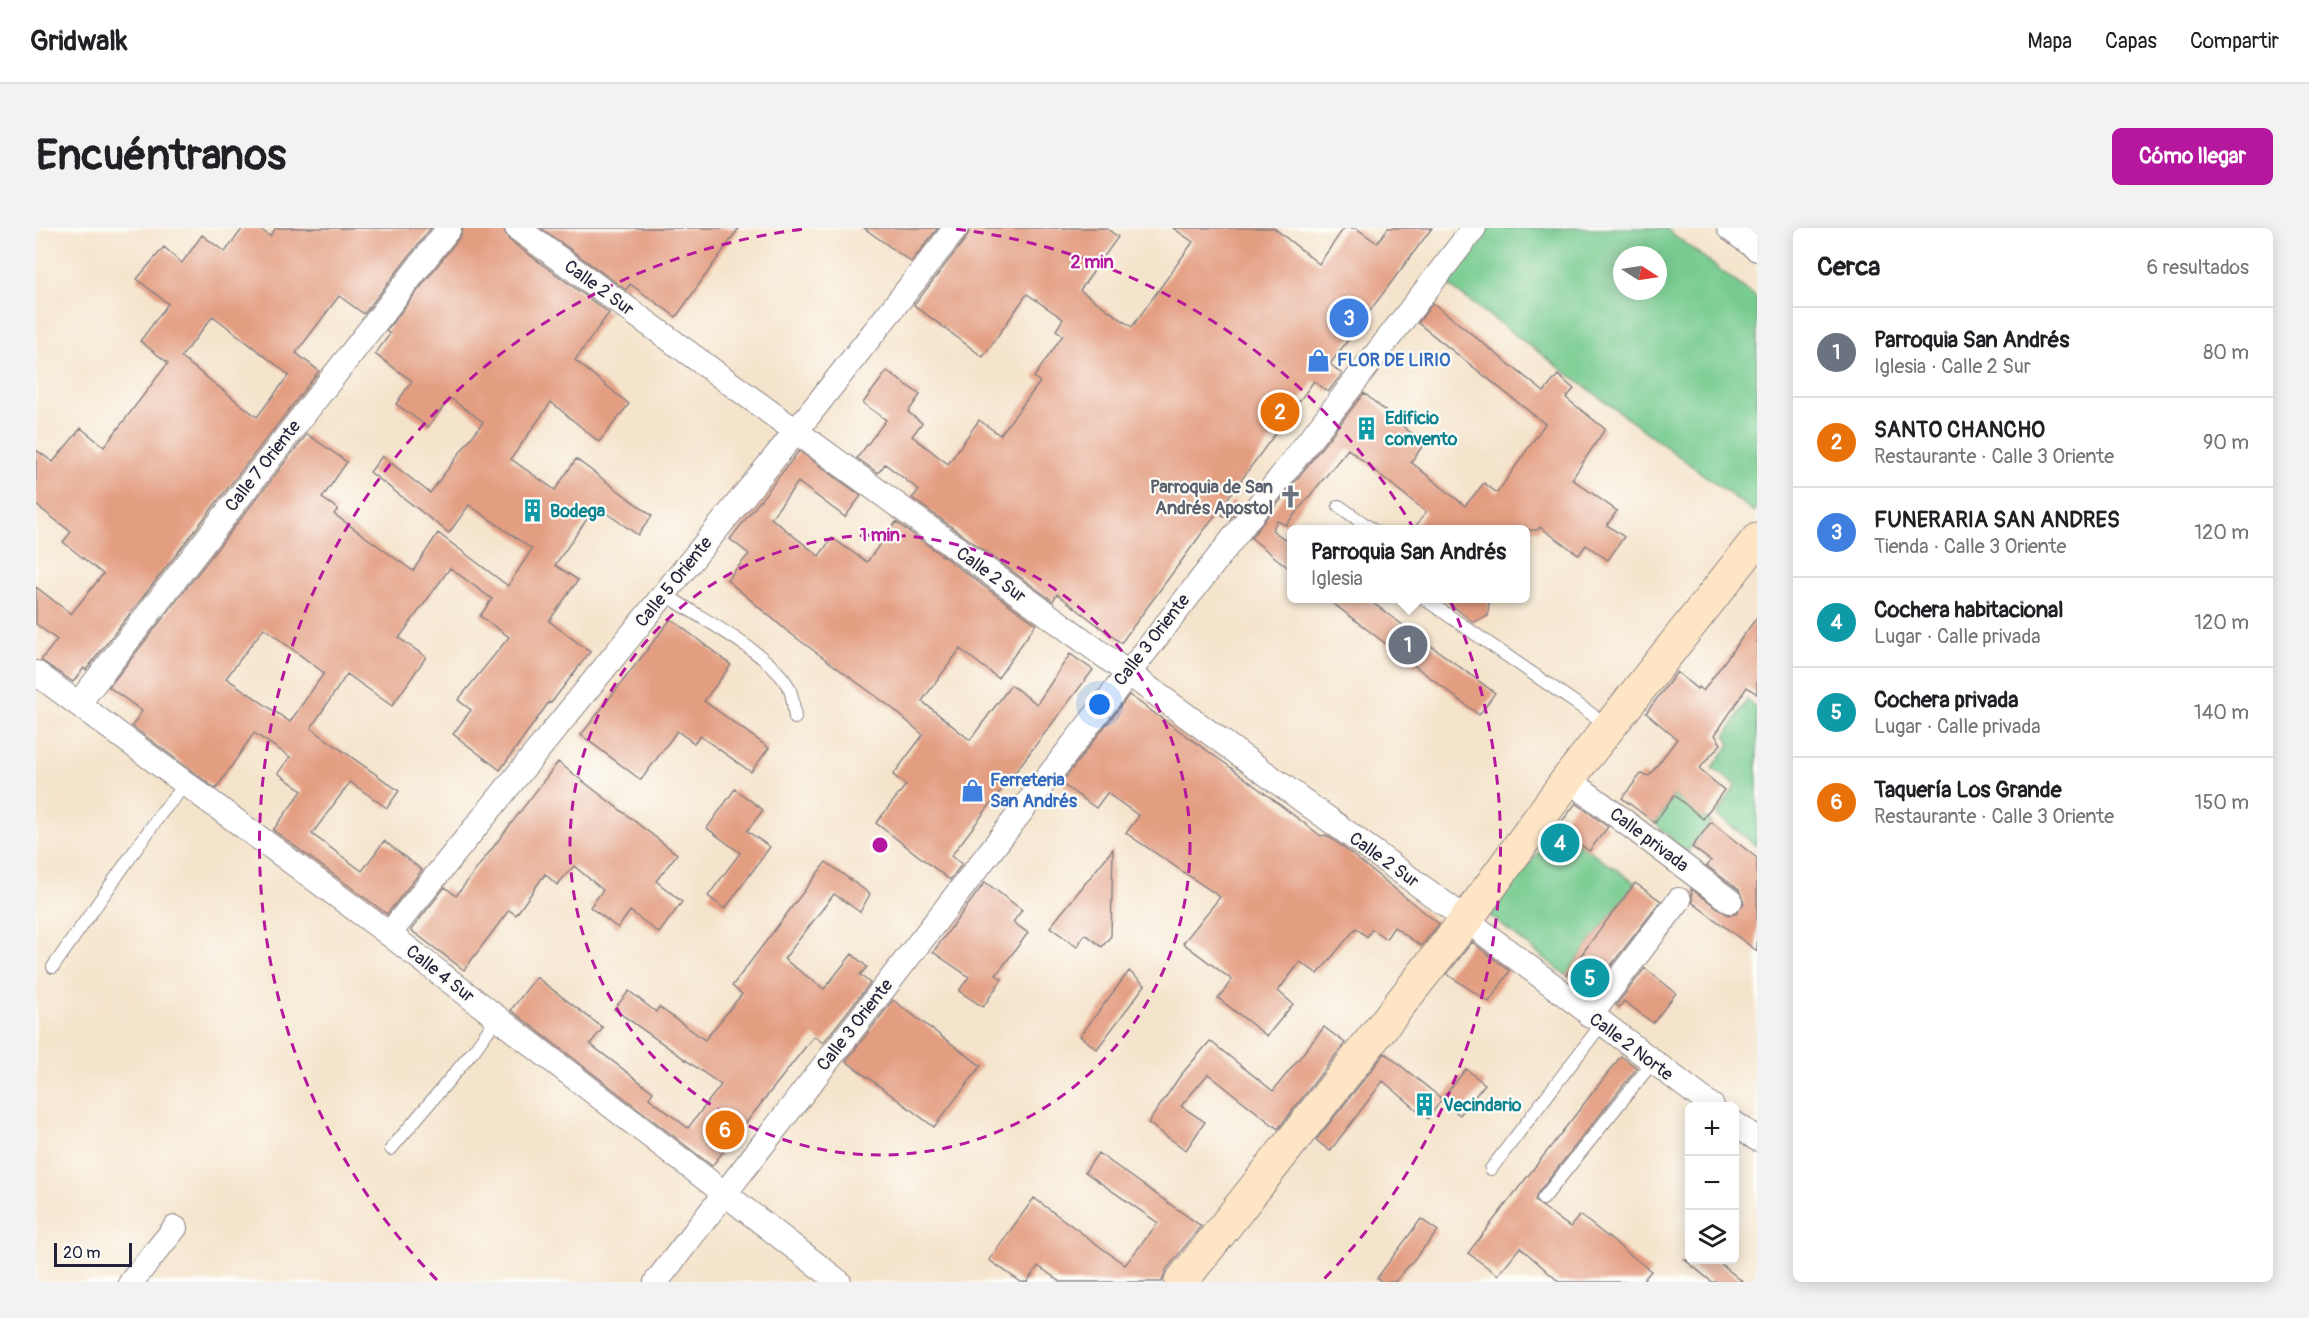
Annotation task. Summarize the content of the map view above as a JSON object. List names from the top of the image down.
{
  "streets": {
    "street": [
      "Calle 2 Sur",
      "Calle 7 Oriente",
      "Calle 5 Oriente",
      "Calle 3 Oriente",
      "Calle privada",
      "Calle 4 Sur",
      "Calle 2 Norte"
    ]
  },
  "crossings": [
    ["Calle 2 Sur", "Calle 5 Oriente"],
    ["Calle 2 Sur", "Calle 3 Oriente"],
    ["Calle 2 Sur", "Calle 2 Norte"],
    ["Calle 7 Oriente", "Calle 4 Sur"],
    ["Calle 5 Oriente", "Calle 4 Sur"],
    ["Calle 3 Oriente", "Calle 4 Sur"],
    ["Calle privada", "Calle 2 Norte"]
  ],
  "places": {
    "shop": ["FLOR DE LIRIO", "Ferreteria San Andrés"],
    "building": ["Edificio convento", "Bodega", "Vecindario"],
    "church": ["Parroquia de San Andrés Apostol"]
  },
  "scale_bar": "20 m",
  "north": "right",
  "page": {
    "header": "Gridwalk",
    "nav": ["Mapa", "Capas", "Compartir"],
    "buttons": "Cómo llegar",
    "title": "Encuéntranos",
    "heading": ["Cerca", "6 resultados"],
    "pins": [
      "3",
      "2",
      "1",
      "4",
      "5",
      "6"
    ],
    "list": [
      {
        "mark": "1",
        "name": "Parroquia San Andrés",
        "note": "Iglesia · Calle 2 Sur",
        "value": "80 m"
      },
      {
        "mark": "2",
        "name": "SANTO CHANCHO",
        "note": "Restaurante · Calle 3 Oriente",
        "value": "90 m"
      },
      {
        "mark": "3",
        "name": "FUNERARIA SAN ANDRES",
        "note": "Tienda · Calle 3 Oriente",
        "value": "120 m"
      },
      {
        "mark": "4",
        "name": "Cochera habitacional",
        "note": "Lugar · Calle privada",
        "value": "120 m"
      },
      {
        "mark": "5",
        "name": "Cochera privada",
        "note": "Lugar · Calle privada",
        "value": "140 m"
      },
      {
        "mark": "6",
        "name": "Taquería Los Grande",
        "note": "Restaurante · Calle 3 Oriente",
        "value": "150 m"
      }
    ],
    "popup": ["Parroquia San Andrés", "Iglesia"],
    "map_buttons": ["+", "−"],
    "scale": "20 m"
  },
  "rings": ["2 min", "1 min"]
}
